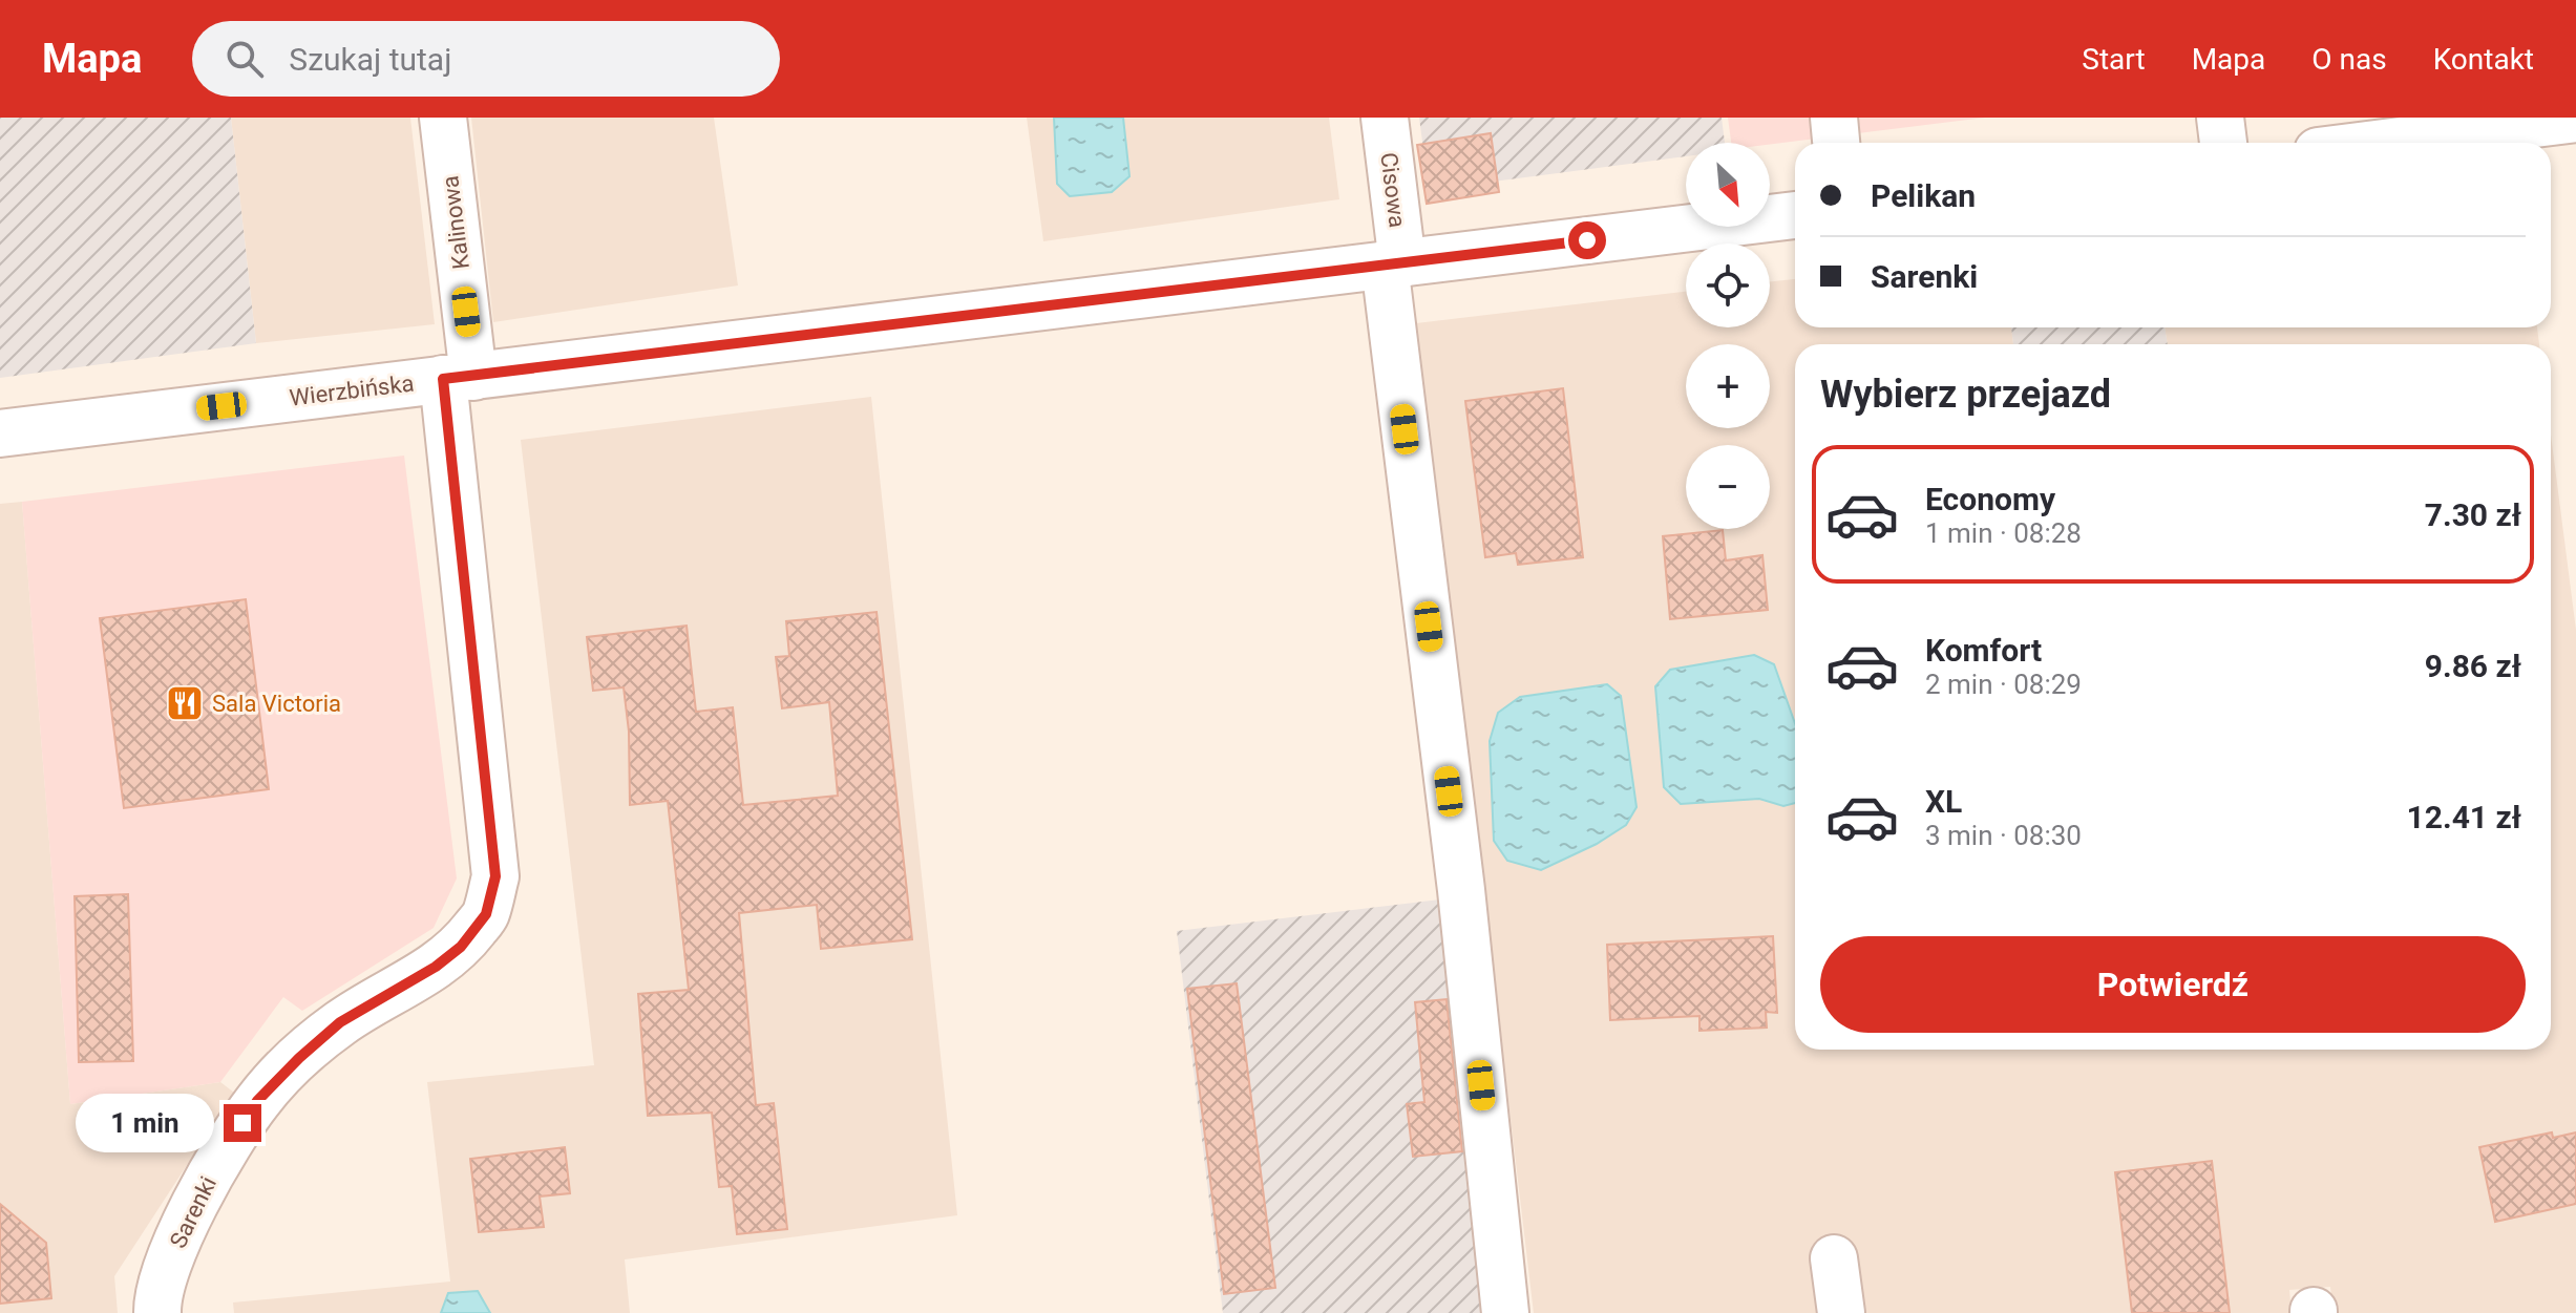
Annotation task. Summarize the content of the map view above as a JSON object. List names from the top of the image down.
{
  "streets": {
    "street": [
      "Cisowa",
      "Kalinowa",
      "Wierzbińska",
      "Sarenki"
    ]
  },
  "crossings": [
    ["Cisowa", "Wierzbińska"],
    ["Kalinowa", "Wierzbińska"],
    ["Kalinowa", "Sarenki"],
    ["Wierzbińska", "Sarenki"]
  ],
  "places": {
    "restaurant": ["Sala Victoria"]
  },
  "north": "bottom right",
  "page": {
    "header": "Mapa",
    "search": "Szukaj tutaj",
    "nav": [
      "Start",
      "Mapa",
      "O nas",
      "Kontakt"
    ],
    "map_buttons": ["+", "−"],
    "banner": ["Pelikan", "Sarenki"],
    "heading": "Wybierz przejazd",
    "list": [
      {
        "name": "Economy",
        "note": "1 min · 08:28",
        "value": "7.30 zł"
      },
      {
        "name": "Komfort",
        "note": "2 min · 08:29",
        "value": "9.86 zł"
      },
      {
        "name": "XL",
        "note": "3 min · 08:30",
        "value": "12.41 zł"
      }
    ],
    "buttons": "Potwierdź",
    "bubble": "1 min"
  }
}
